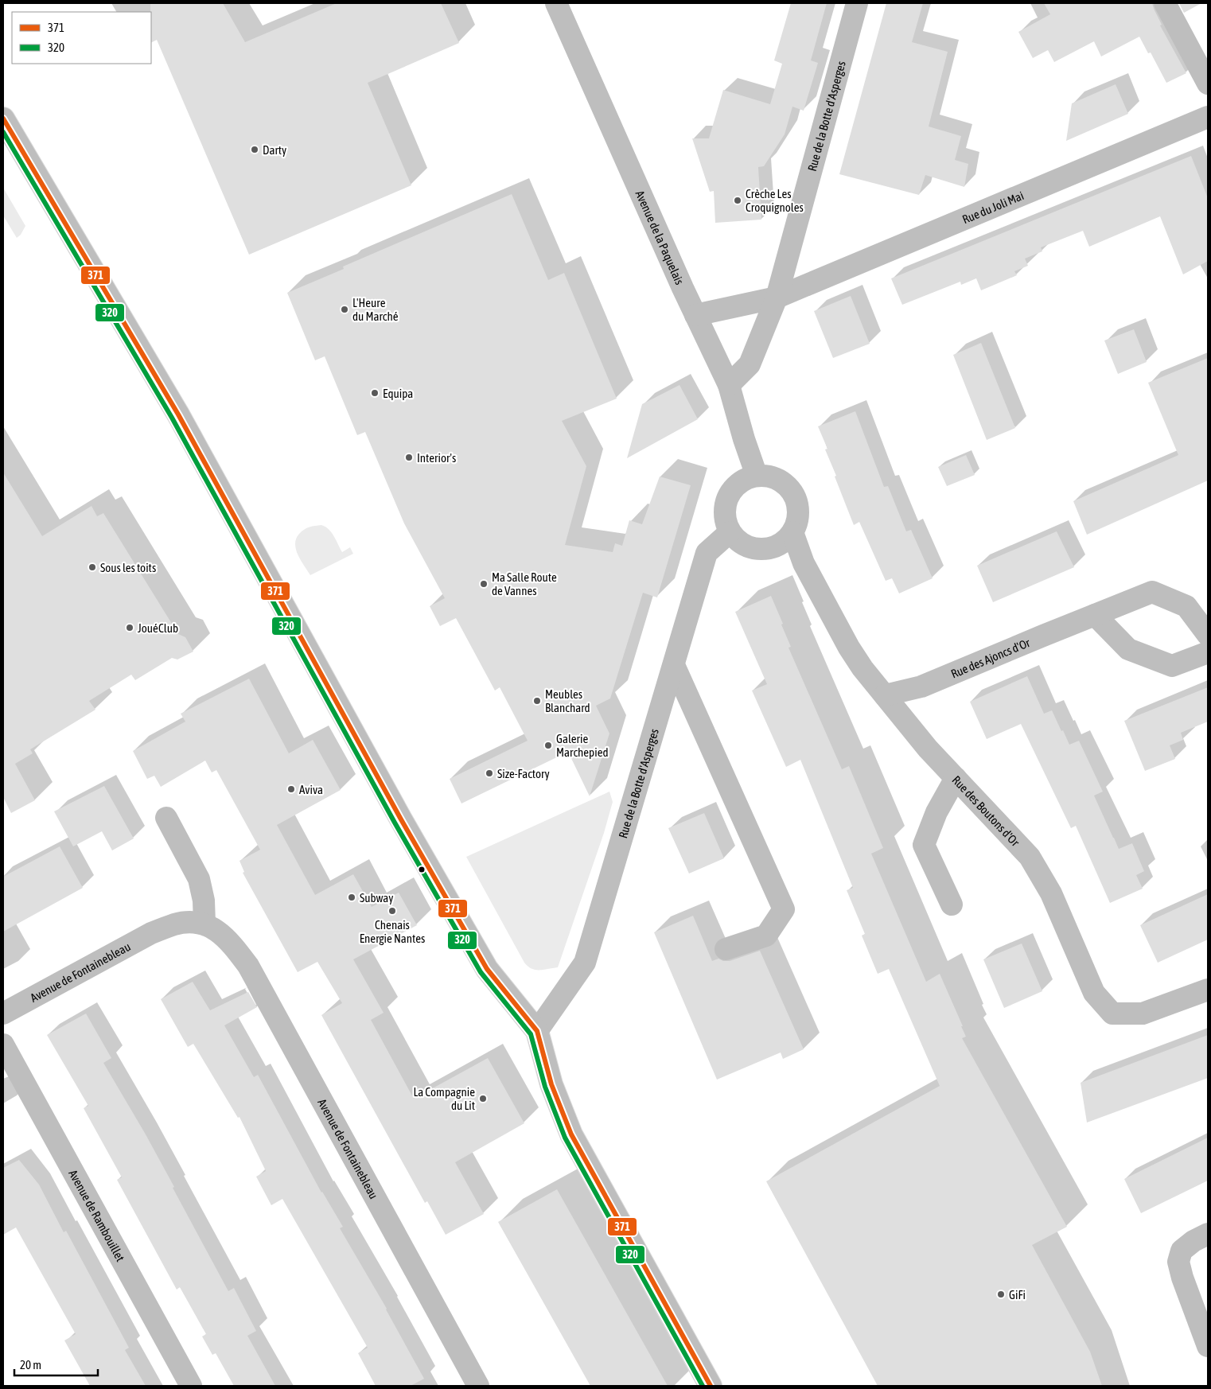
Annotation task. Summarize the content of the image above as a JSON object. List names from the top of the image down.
{
  "streets": {
    "street": [
      "Rue de la Botte d'Asperges",
      "Rue du Joli Mai",
      "Avenue de la Paquelais",
      "Rue des Ajoncs d'Or",
      "Rue des Boutons d'Or",
      "Avenue de Fontainebleau",
      "Avenue de Rambouillet"
    ]
  },
  "crossings": [
    ["Rue de la Botte d'Asperges", "Rue du Joli Mai"],
    ["Rue de la Botte d'Asperges", "Avenue de la Paquelais"],
    ["Rue de la Botte d'Asperges", "Rue des Boutons d'Or"],
    ["Avenue de la Paquelais", "Rue des Boutons d'Or"],
    ["Rue des Ajoncs d'Or", "Rue des Boutons d'Or"]
  ],
  "places": [
    "Darty",
    "Crèche Les Croquignoles",
    "L'Heure du Marché",
    "Equipa",
    "Interior's",
    "Sous les toits",
    "Ma Salle Route de Vannes",
    "JouéClub",
    "Meubles Blanchard",
    "Galerie Marchepied",
    "Size-Factory",
    "Aviva",
    "Subway",
    "Chenais Energie Nantes",
    "La Compagnie du Lit",
    "GiFi"
  ],
  "lines": ["transit line 371", "transit line 320"],
  "legend": ["371", "320"],
  "scale_bar": "20 m"
}
